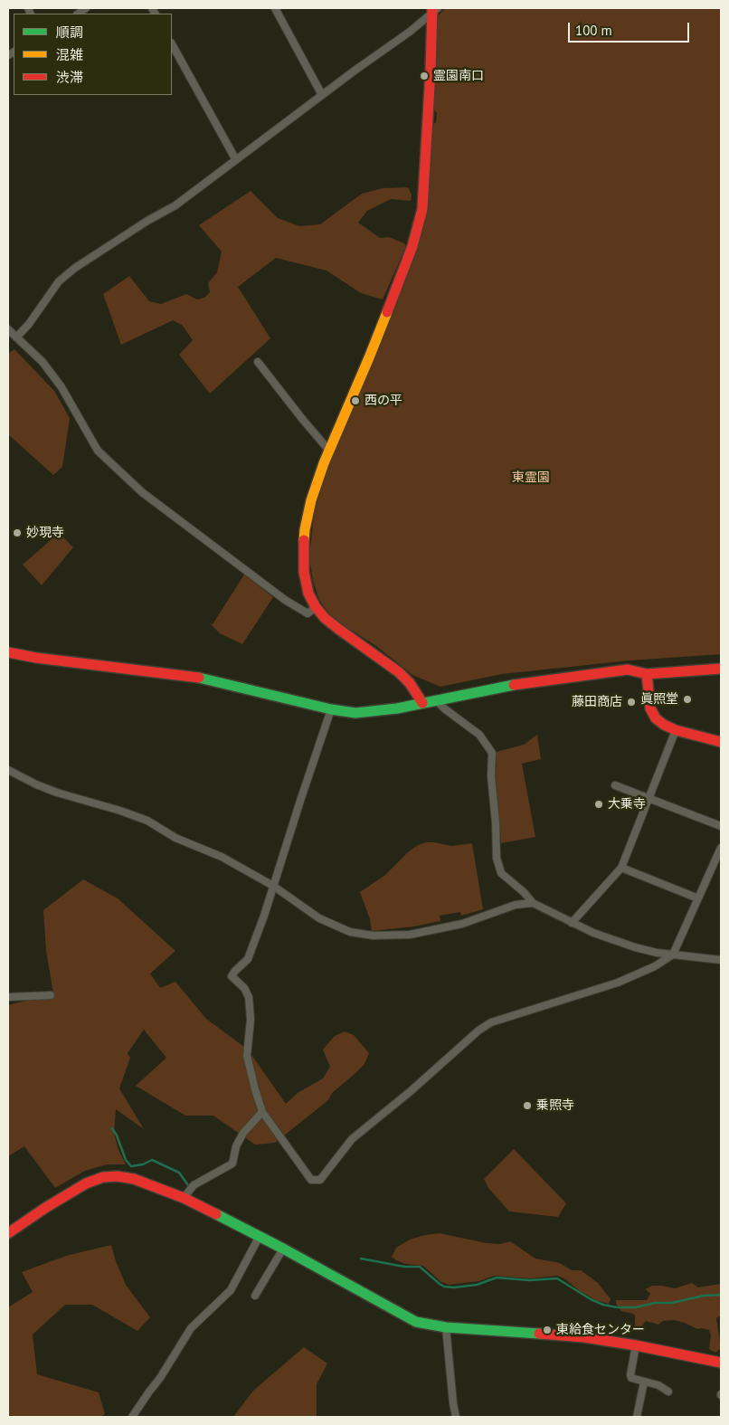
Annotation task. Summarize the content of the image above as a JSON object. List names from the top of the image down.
{
  "parks": ["東霊園"],
  "places": [
    "霊園南口",
    "西の平",
    "妙現寺",
    "眞照堂",
    "藤田商店",
    "大乗寺",
    "乗照寺",
    "東給食センター"
  ],
  "legend": ["順調", "混雑", "渋滞"],
  "scale_bar": "100 m"
}
